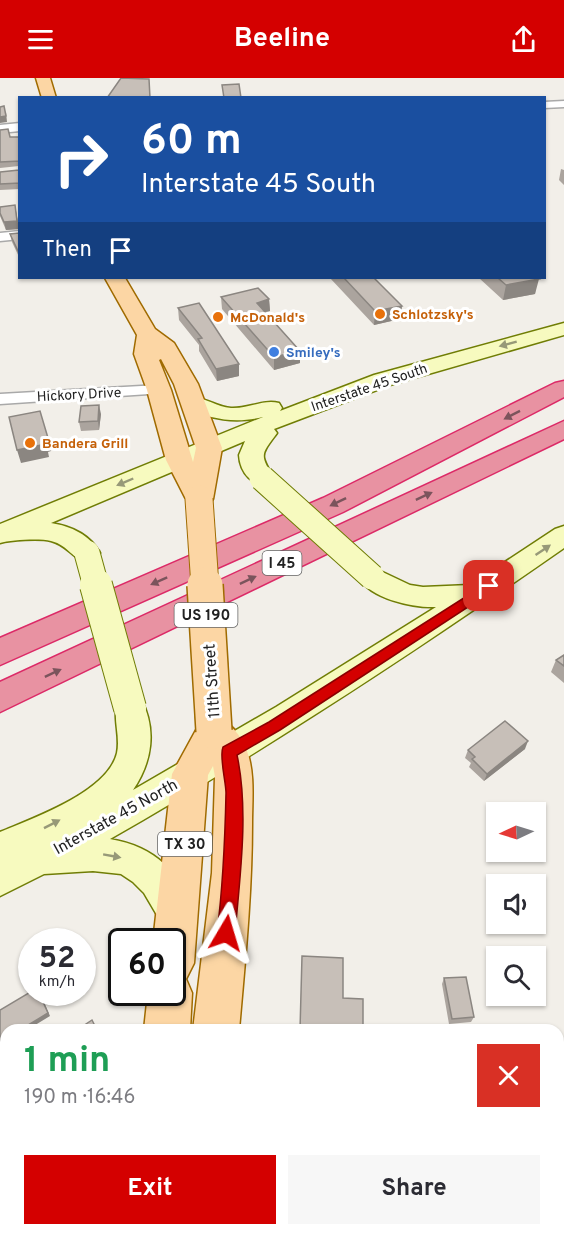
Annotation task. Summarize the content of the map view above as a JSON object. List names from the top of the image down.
{
  "streets": {
    "highway": ["I 45"],
    "main road": [
      "Interstate 45 South",
      "US 190",
      "11th Street",
      "Interstate 45 North",
      "TX 30"
    ],
    "street": ["Hickory Drive"]
  },
  "crossings": [
    ["Interstate 45 South", "11th Street"],
    ["Hickory Drive", "11th Street"],
    ["11th Street", "TX 30"],
    ["Interstate 45 North", "TX 30"]
  ],
  "places": [
    "Schlotzsky's",
    "McDonald's",
    "Smiley's",
    "Bandera Grill"
  ],
  "north": "left",
  "page": {
    "header": "Beeline",
    "turn": ["60 m", "Interstate 45 South"],
    "then": "Then",
    "speed": "52 km/h",
    "limit": "60",
    "heading": ["1 min", "190 m · 16:46"],
    "buttons": ["Exit", "Share"]
  }
}
